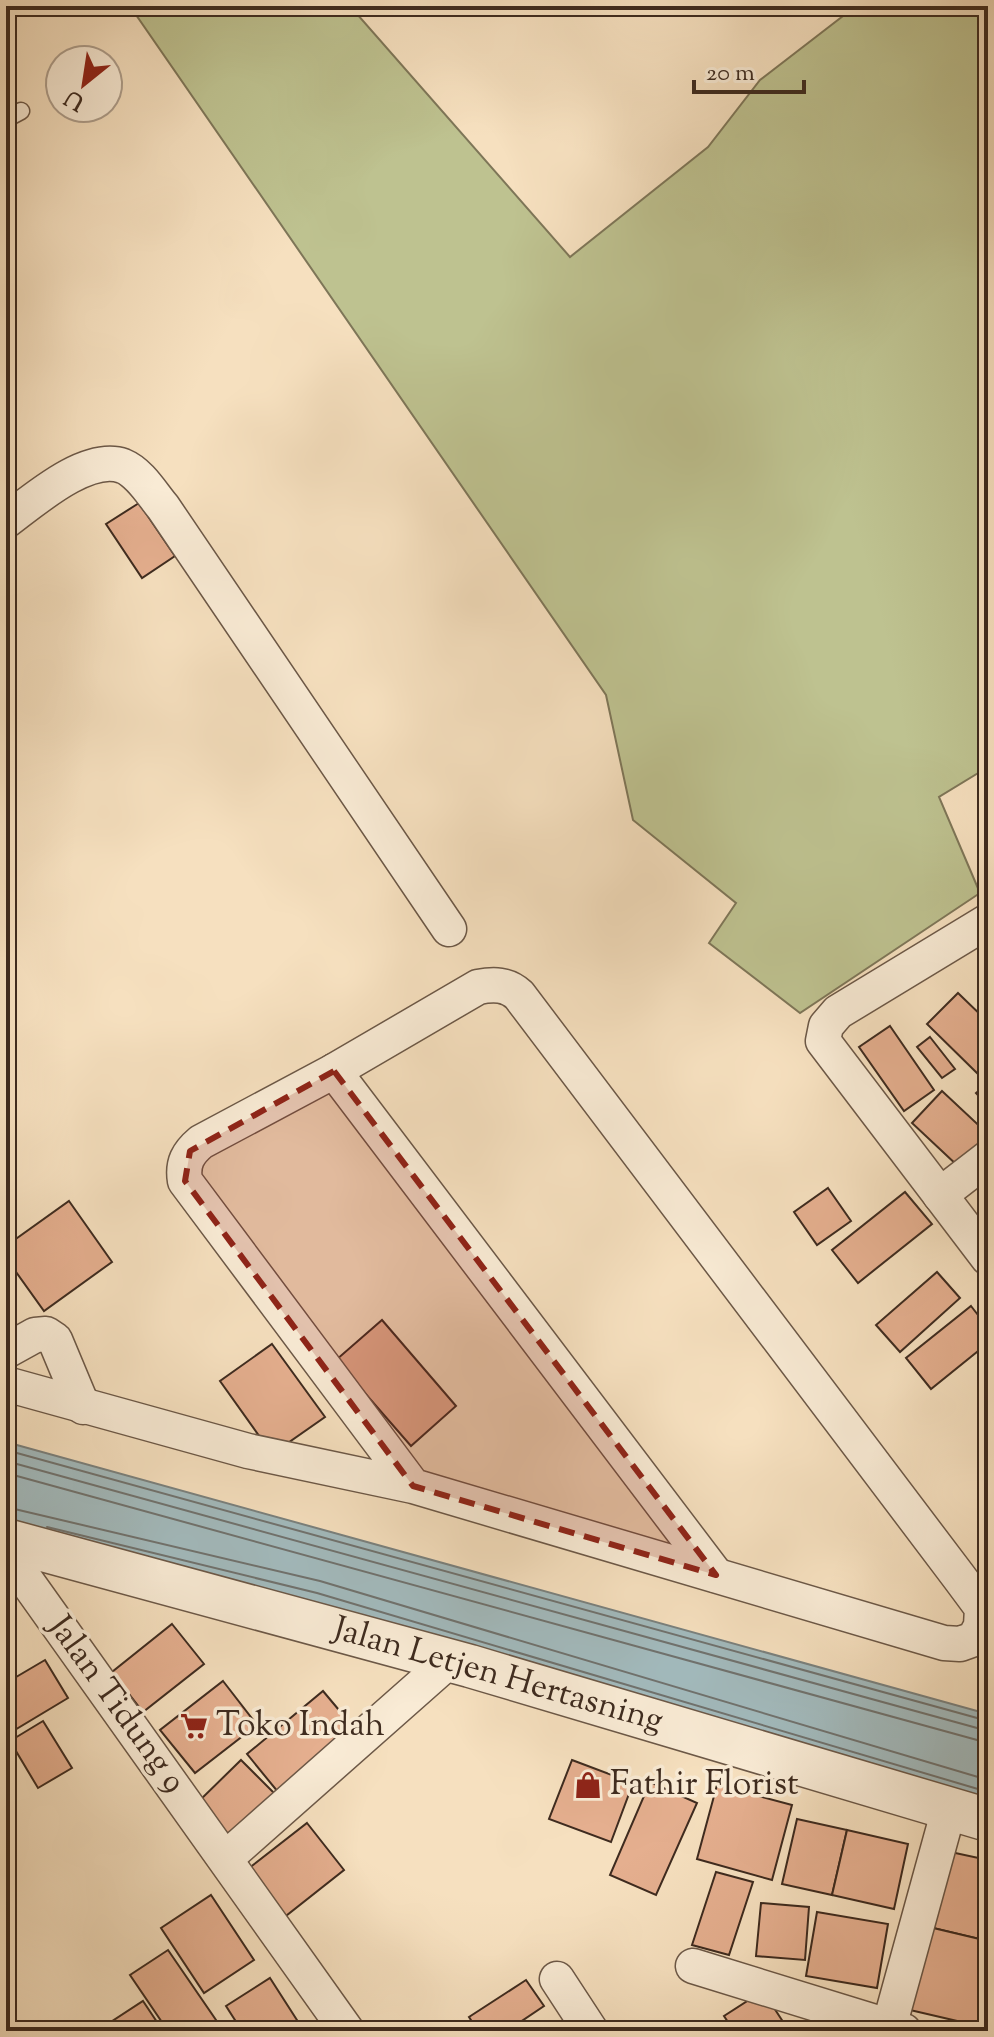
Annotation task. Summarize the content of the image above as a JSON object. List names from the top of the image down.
{
  "streets": {
    "street": ["Jalan Letjen Hertasning", "Jalan Tidung 9"]
  },
  "places": {
    "supermarket": ["Toko Indah"],
    "shop": ["Fathir Florist"]
  },
  "scale_bar": "20 m",
  "north": "bottom left"
}
